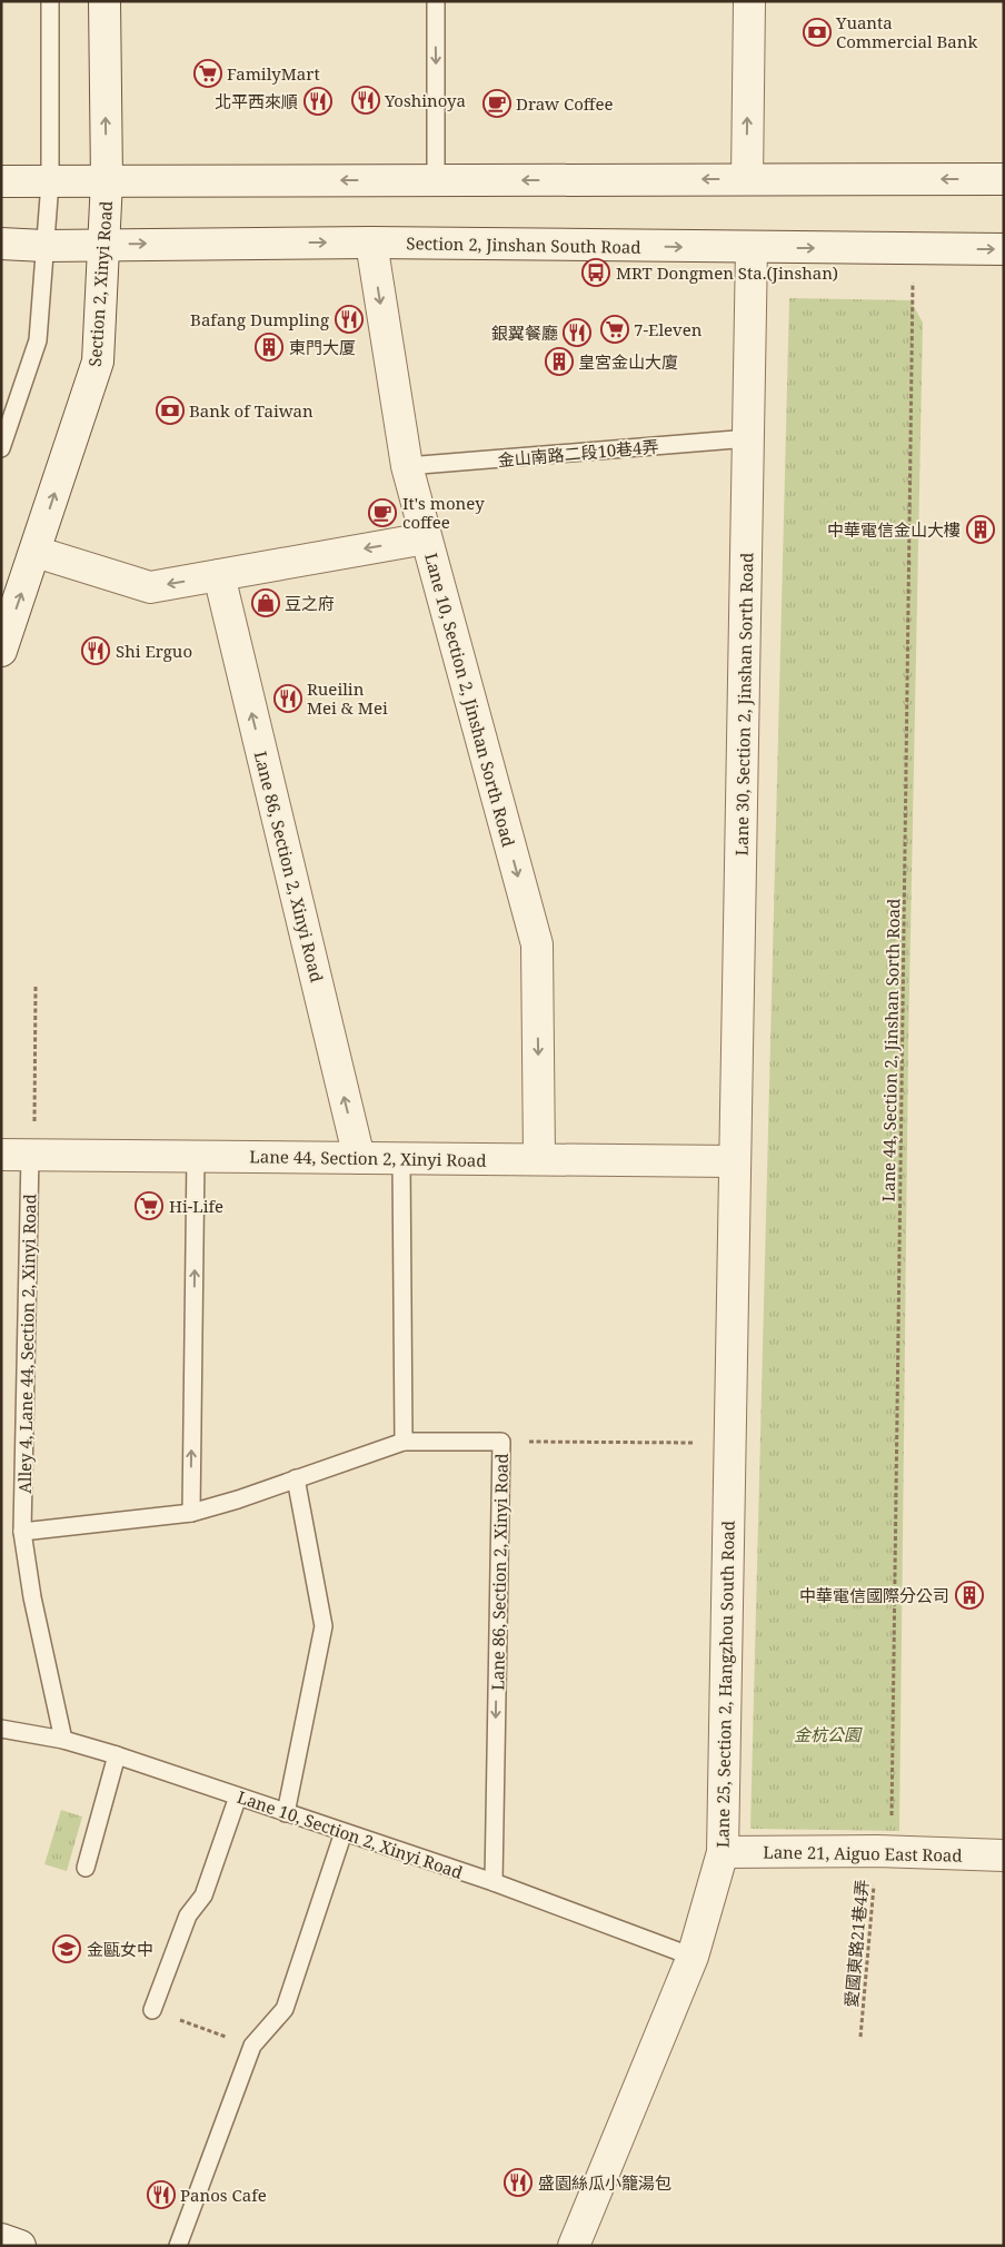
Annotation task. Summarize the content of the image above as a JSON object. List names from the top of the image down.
{
  "streets": {
    "street": [
      "Section 2, Jinshan South Road",
      "Section 2, Xinyi Road",
      "Lane 10, Section 2, Jinshan Sorth Road",
      "Lane 30, Section 2, Jinshan Sorth Road",
      "Lane 86, Section 2, Xinyi Road",
      "Lane 44, Section 2, Xinyi Road",
      "Lane 25, Section 2, Hangzhou South Road",
      "Lane 21, Aiguo East Road"
    ],
    "lane": ["金山南路二段10巷4弄", "Alley 4, Lane 44, Section 2, Xinyi Road", "Lane 10, Section 2, Xinyi Road"],
    "path": ["Lane 44, Section 2, Jinshan Sorth Road", "愛國東路21巷4弄"]
  },
  "crossings": [
    ["Section 2, Jinshan South Road", "Section 2, Xinyi Road"],
    ["Section 2, Jinshan South Road", "Lane 10, Section 2, Jinshan Sorth Road"],
    ["Section 2, Jinshan South Road", "Lane 30, Section 2, Jinshan Sorth Road"],
    ["Section 2, Jinshan South Road", "Lane 44, Section 2, Jinshan Sorth Road"],
    ["金山南路二段10巷4弄", "Lane 10, Section 2, Jinshan Sorth Road"],
    ["金山南路二段10巷4弄", "Lane 30, Section 2, Jinshan Sorth Road"],
    ["Lane 10, Section 2, Jinshan Sorth Road", "Lane 44, Section 2, Xinyi Road"],
    ["Lane 30, Section 2, Jinshan Sorth Road", "Lane 44, Section 2, Xinyi Road"],
    ["Lane 30, Section 2, Jinshan Sorth Road", "Lane 25, Section 2, Hangzhou South Road"],
    ["Lane 86, Section 2, Xinyi Road", "Lane 44, Section 2, Xinyi Road"],
    ["Lane 86, Section 2, Xinyi Road", "Alley 4, Lane 44, Section 2, Xinyi Road"],
    ["Lane 86, Section 2, Xinyi Road", "Lane 10, Section 2, Xinyi Road"],
    ["Lane 44, Section 2, Jinshan Sorth Road", "Lane 21, Aiguo East Road"],
    ["Lane 44, Section 2, Jinshan Sorth Road", "愛國東路21巷4弄"],
    ["Lane 44, Section 2, Xinyi Road", "Alley 4, Lane 44, Section 2, Xinyi Road"],
    ["Lane 44, Section 2, Xinyi Road", "Lane 25, Section 2, Hangzhou South Road"],
    ["Alley 4, Lane 44, Section 2, Xinyi Road", "Lane 10, Section 2, Xinyi Road"],
    ["Lane 25, Section 2, Hangzhou South Road", "Lane 10, Section 2, Xinyi Road"],
    ["Lane 25, Section 2, Hangzhou South Road", "Lane 21, Aiguo East Road"],
    ["Lane 21, Aiguo East Road", "愛國東路21巷4弄"]
  ],
  "one_way": ["Section 2, Xinyi Road", "Lane 10, Section 2, Jinshan Sorth Road"],
  "parks": ["金杭公園"],
  "places": {
    "bank": ["Yuanta Commercial Bank", "Bank of Taiwan"],
    "supermarket": ["FamilyMart", "7-Eleven", "Hi-Life"],
    "restaurant": [
      "Yoshinoya",
      "北平西來順",
      "Bafang Dumpling",
      "銀翼餐廳",
      "Shi Erguo",
      "Rueilin Mei & Mei",
      "盛園絲瓜小籠湯包",
      "Panos Cafe"
    ],
    "cafe": ["Draw Coffee", "It's money coffee"],
    "bus stop": ["MRT Dongmen Sta.(Jinshan)"],
    "building": [
      "東門大厦",
      "皇宮金山大廈",
      "中華電信金山大樓",
      "中華電信國際分公司"
    ],
    "shop": ["豆之府"],
    "school or university": ["金甌女中"]
  }
}
